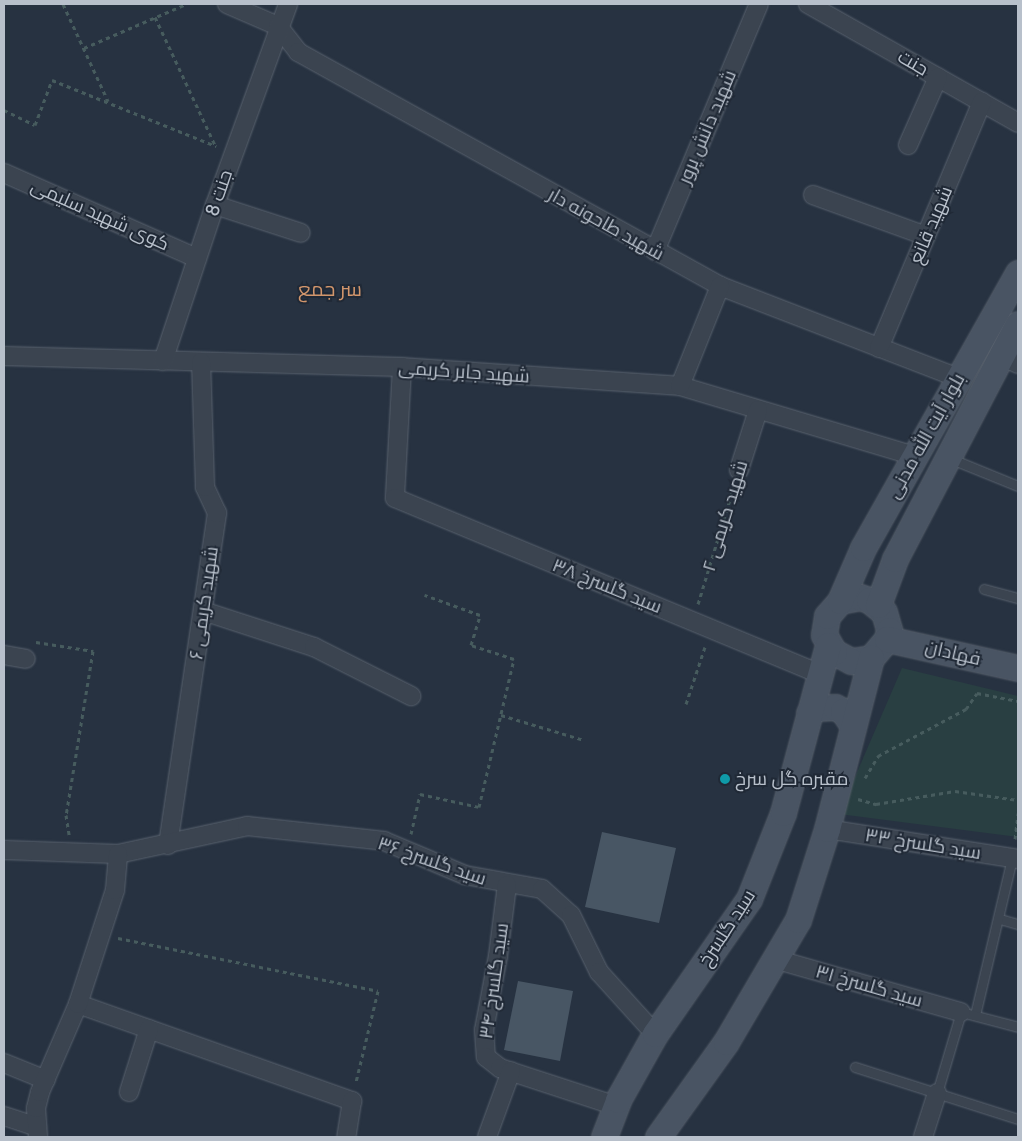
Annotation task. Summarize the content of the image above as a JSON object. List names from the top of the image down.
{
  "streets": {
    "main road": ["بلوار آیت الله مدنی", "فهادان", "سید گلسرخ"],
    "street": [
      "جنت",
      "شهید دانش پرور",
      "جنت 8",
      "کوی شهید سلیمی",
      "شهيد طاحونه دار",
      "شهید قانع",
      "شهید جابر کریمی",
      "شهید کریمی ۲",
      "سید گلسرخ ۳۸",
      "شهید کریمی ۶",
      "سید گلسرخ ۳۳",
      "سید گلسرخ ۳۶",
      "سید گلسرخ ۳۴",
      "سید گلسرخ ۳۱"
    ]
  },
  "crossings": [
    ["جنت", "شهید قانع"],
    ["شهید دانش پرور", "شهيد طاحونه دار"],
    ["جنت 8", "کوی شهید سلیمی"],
    ["جنت 8", "شهيد طاحونه دار"],
    ["جنت 8", "شهید جابر کریمی"],
    ["شهيد طاحونه دار", "شهید قانع"],
    ["شهيد طاحونه دار", "بلوار آیت الله مدنی"],
    ["شهید جابر کریمی", "بلوار آیت الله مدنی"],
    ["شهید جابر کریمی", "شهید کریمی ۲"],
    ["شهید جابر کریمی", "سید گلسرخ ۳۸"],
    ["شهید جابر کریمی", "شهید کریمی ۶"],
    ["بلوار آیت الله مدنی", "فهادان"],
    ["بلوار آیت الله مدنی", "سید گلسرخ"],
    ["شهید کریمی ۲", "سید گلسرخ ۳۸"],
    ["سید گلسرخ ۳۸", "سید گلسرخ"],
    ["شهید کریمی ۶", "سید گلسرخ ۳۶"],
    ["فهادان", "سید گلسرخ"],
    ["سید گلسرخ ۳۶", "سید گلسرخ"],
    ["سید گلسرخ ۳۶", "سید گلسرخ ۳۴"],
    ["سید گلسرخ", "سید گلسرخ ۳۴"]
  ],
  "districts": ["سر جمع"],
  "places": ["مقبره گل سرخ"]
}
